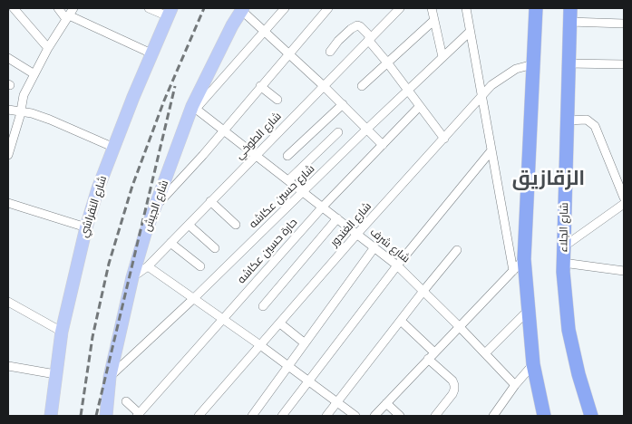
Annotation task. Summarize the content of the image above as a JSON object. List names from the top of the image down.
{
  "streets": {
    "highway": ["شارع الجلاء"],
    "main road": ["شارع الجيش", "شارع النقراشي"],
    "street": [
      "شارع الطوخي",
      "شارع حسين عكاشه",
      "شارع الغندور",
      "شارع شرف",
      "حارة حسين عكاشه"
    ]
  },
  "crossings": [
    ["شارع الطوخي", "شارع الجيش"],
    ["شارع الطوخي", "شارع شرف"],
    ["شارع حسين عكاشه", "شارع الجيش"],
    ["شارع حسين عكاشه", "شارع شرف"],
    ["شارع الجيش", "شارع شرف"],
    ["شارع الغندور", "شارع شرف"],
    ["شارع شرف", "حارة حسين عكاشه"]
  ],
  "districts": ["الزقازيق"]
}
